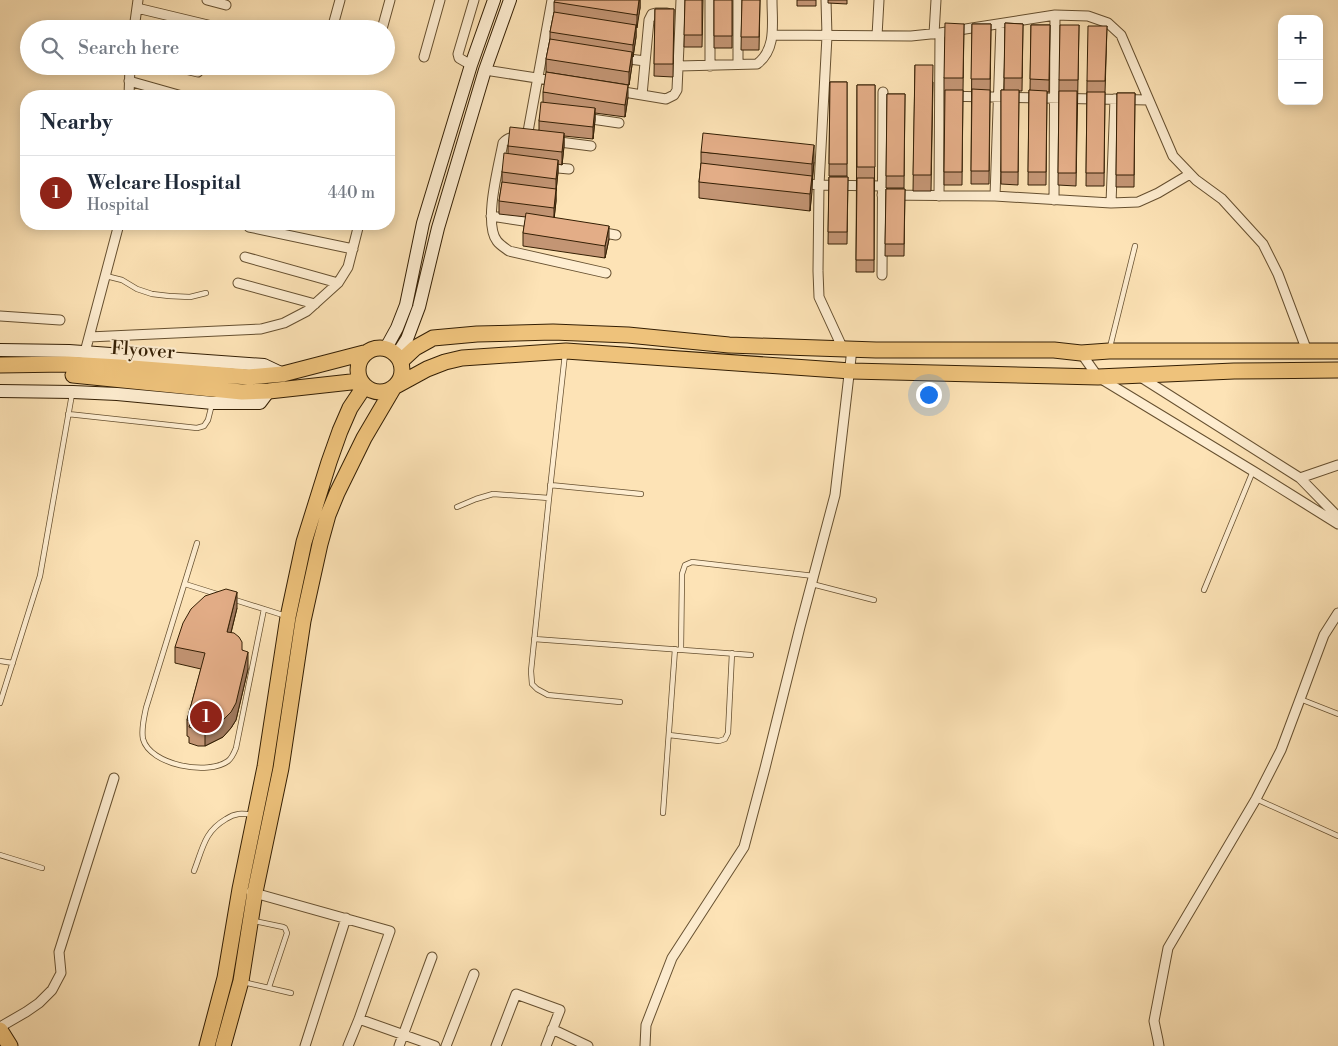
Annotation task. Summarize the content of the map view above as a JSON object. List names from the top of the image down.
{
  "streets": {
    "main road": ["Flyover"]
  },
  "page": {
    "map_buttons": ["+", "−"],
    "search": "Search here",
    "heading": "Nearby",
    "list": [
      {
        "mark": "1",
        "name": "Welcare Hospital",
        "note": "Hospital",
        "value": "440 m"
      }
    ],
    "pins": "1"
  }
}
